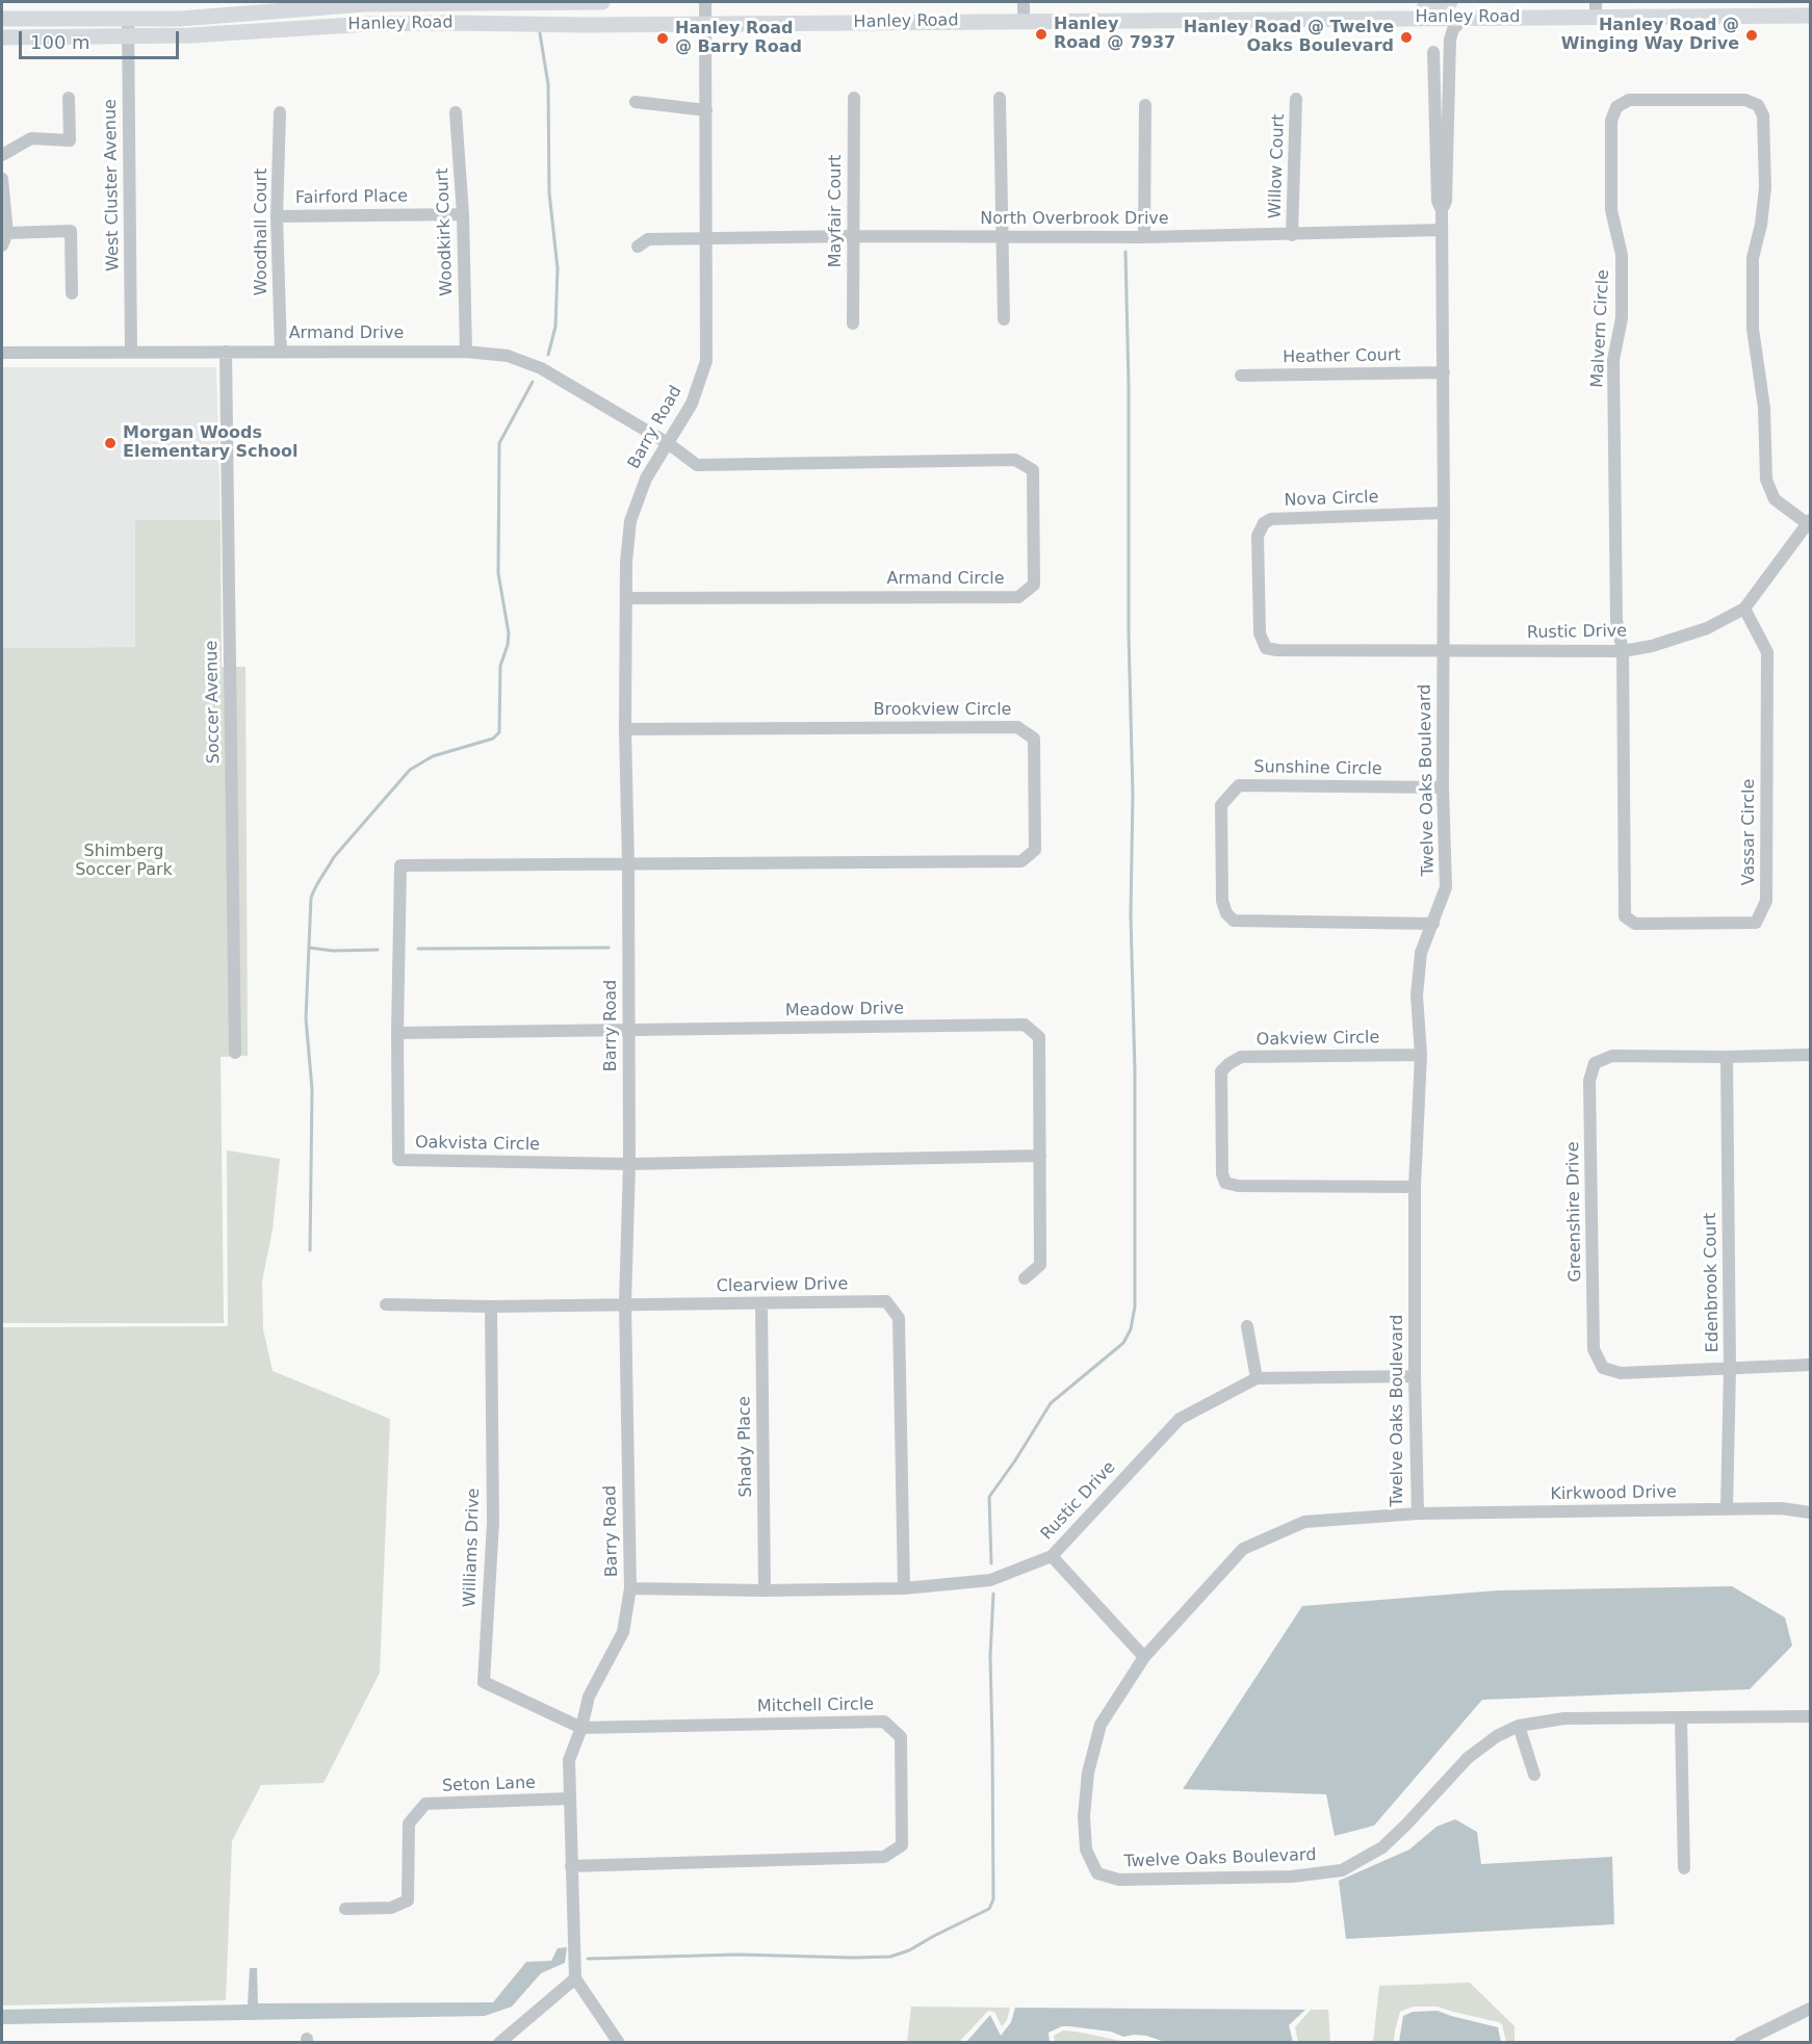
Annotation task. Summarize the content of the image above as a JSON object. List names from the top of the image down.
{
  "streets": {
    "main road": ["Hanley Road"],
    "street": [
      "Willow Court",
      "West Cluster Avenue",
      "Fairford Place",
      "Mayfair Court",
      "North Overbrook Drive",
      "Woodhall Court",
      "Woodkirk Court",
      "Malvern Circle",
      "Armand Drive",
      "Heather Court",
      "Barry Road",
      "Nova Circle",
      "Armand Circle",
      "Rustic Drive",
      "Soccer Avenue",
      "Brookview Circle",
      "Sunshine Circle",
      "Twelve Oaks Boulevard",
      "Vassar Circle",
      "Meadow Drive",
      "Oakview Circle",
      "Oakvista Circle",
      "Greenshire Drive",
      "Edenbrook Court",
      "Clearview Drive",
      "Shady Place",
      "Kirkwood Drive",
      "Williams Drive",
      "Mitchell Circle",
      "Seton Lane"
    ]
  },
  "crossings": [
    ["Hanley Road", "West Cluster Avenue"],
    ["Hanley Road", "Barry Road"],
    ["Hanley Road", "Twelve Oaks Boulevard"],
    ["Willow Court", "North Overbrook Drive"],
    ["West Cluster Avenue", "Armand Drive"],
    ["Fairford Place", "Woodhall Court"],
    ["Fairford Place", "Woodkirk Court"],
    ["Mayfair Court", "North Overbrook Drive"],
    ["North Overbrook Drive", "Barry Road"],
    ["North Overbrook Drive", "Twelve Oaks Boulevard"],
    ["Woodhall Court", "Armand Drive"],
    ["Woodkirk Court", "Armand Drive"],
    ["Malvern Circle", "Rustic Drive"],
    ["Malvern Circle", "Vassar Circle"],
    ["Armand Drive", "Barry Road"],
    ["Armand Drive", "Armand Circle"],
    ["Armand Drive", "Soccer Avenue"],
    ["Heather Court", "Twelve Oaks Boulevard"],
    ["Barry Road", "Armand Circle"],
    ["Barry Road", "Rustic Drive"],
    ["Barry Road", "Brookview Circle"],
    ["Barry Road", "Meadow Drive"],
    ["Barry Road", "Oakvista Circle"],
    ["Barry Road", "Clearview Drive"],
    ["Barry Road", "Williams Drive"],
    ["Barry Road", "Mitchell Circle"],
    ["Barry Road", "Seton Lane"],
    ["Nova Circle", "Rustic Drive"],
    ["Nova Circle", "Twelve Oaks Boulevard"],
    ["Rustic Drive", "Twelve Oaks Boulevard"],
    ["Rustic Drive", "Vassar Circle"],
    ["Rustic Drive", "Clearview Drive"],
    ["Rustic Drive", "Shady Place"],
    ["Brookview Circle", "Oakvista Circle"],
    ["Sunshine Circle", "Twelve Oaks Boulevard"],
    ["Twelve Oaks Boulevard", "Oakview Circle"],
    ["Twelve Oaks Boulevard", "Kirkwood Drive"],
    ["Meadow Drive", "Oakvista Circle"],
    ["Greenshire Drive", "Edenbrook Court"],
    ["Edenbrook Court", "Kirkwood Drive"],
    ["Clearview Drive", "Shady Place"],
    ["Clearview Drive", "Williams Drive"],
    ["Williams Drive", "Mitchell Circle"]
  ],
  "parks": ["Shimberg Soccer Park"],
  "places": [
    "Hanley Road @ 7937",
    "Hanley Road @ Winging Way Drive",
    "Hanley Road @ Twelve Oaks Boulevard",
    "Hanley Road @ Barry Road",
    "Morgan Woods Elementary School"
  ],
  "scale_bar": "100 m"
}
